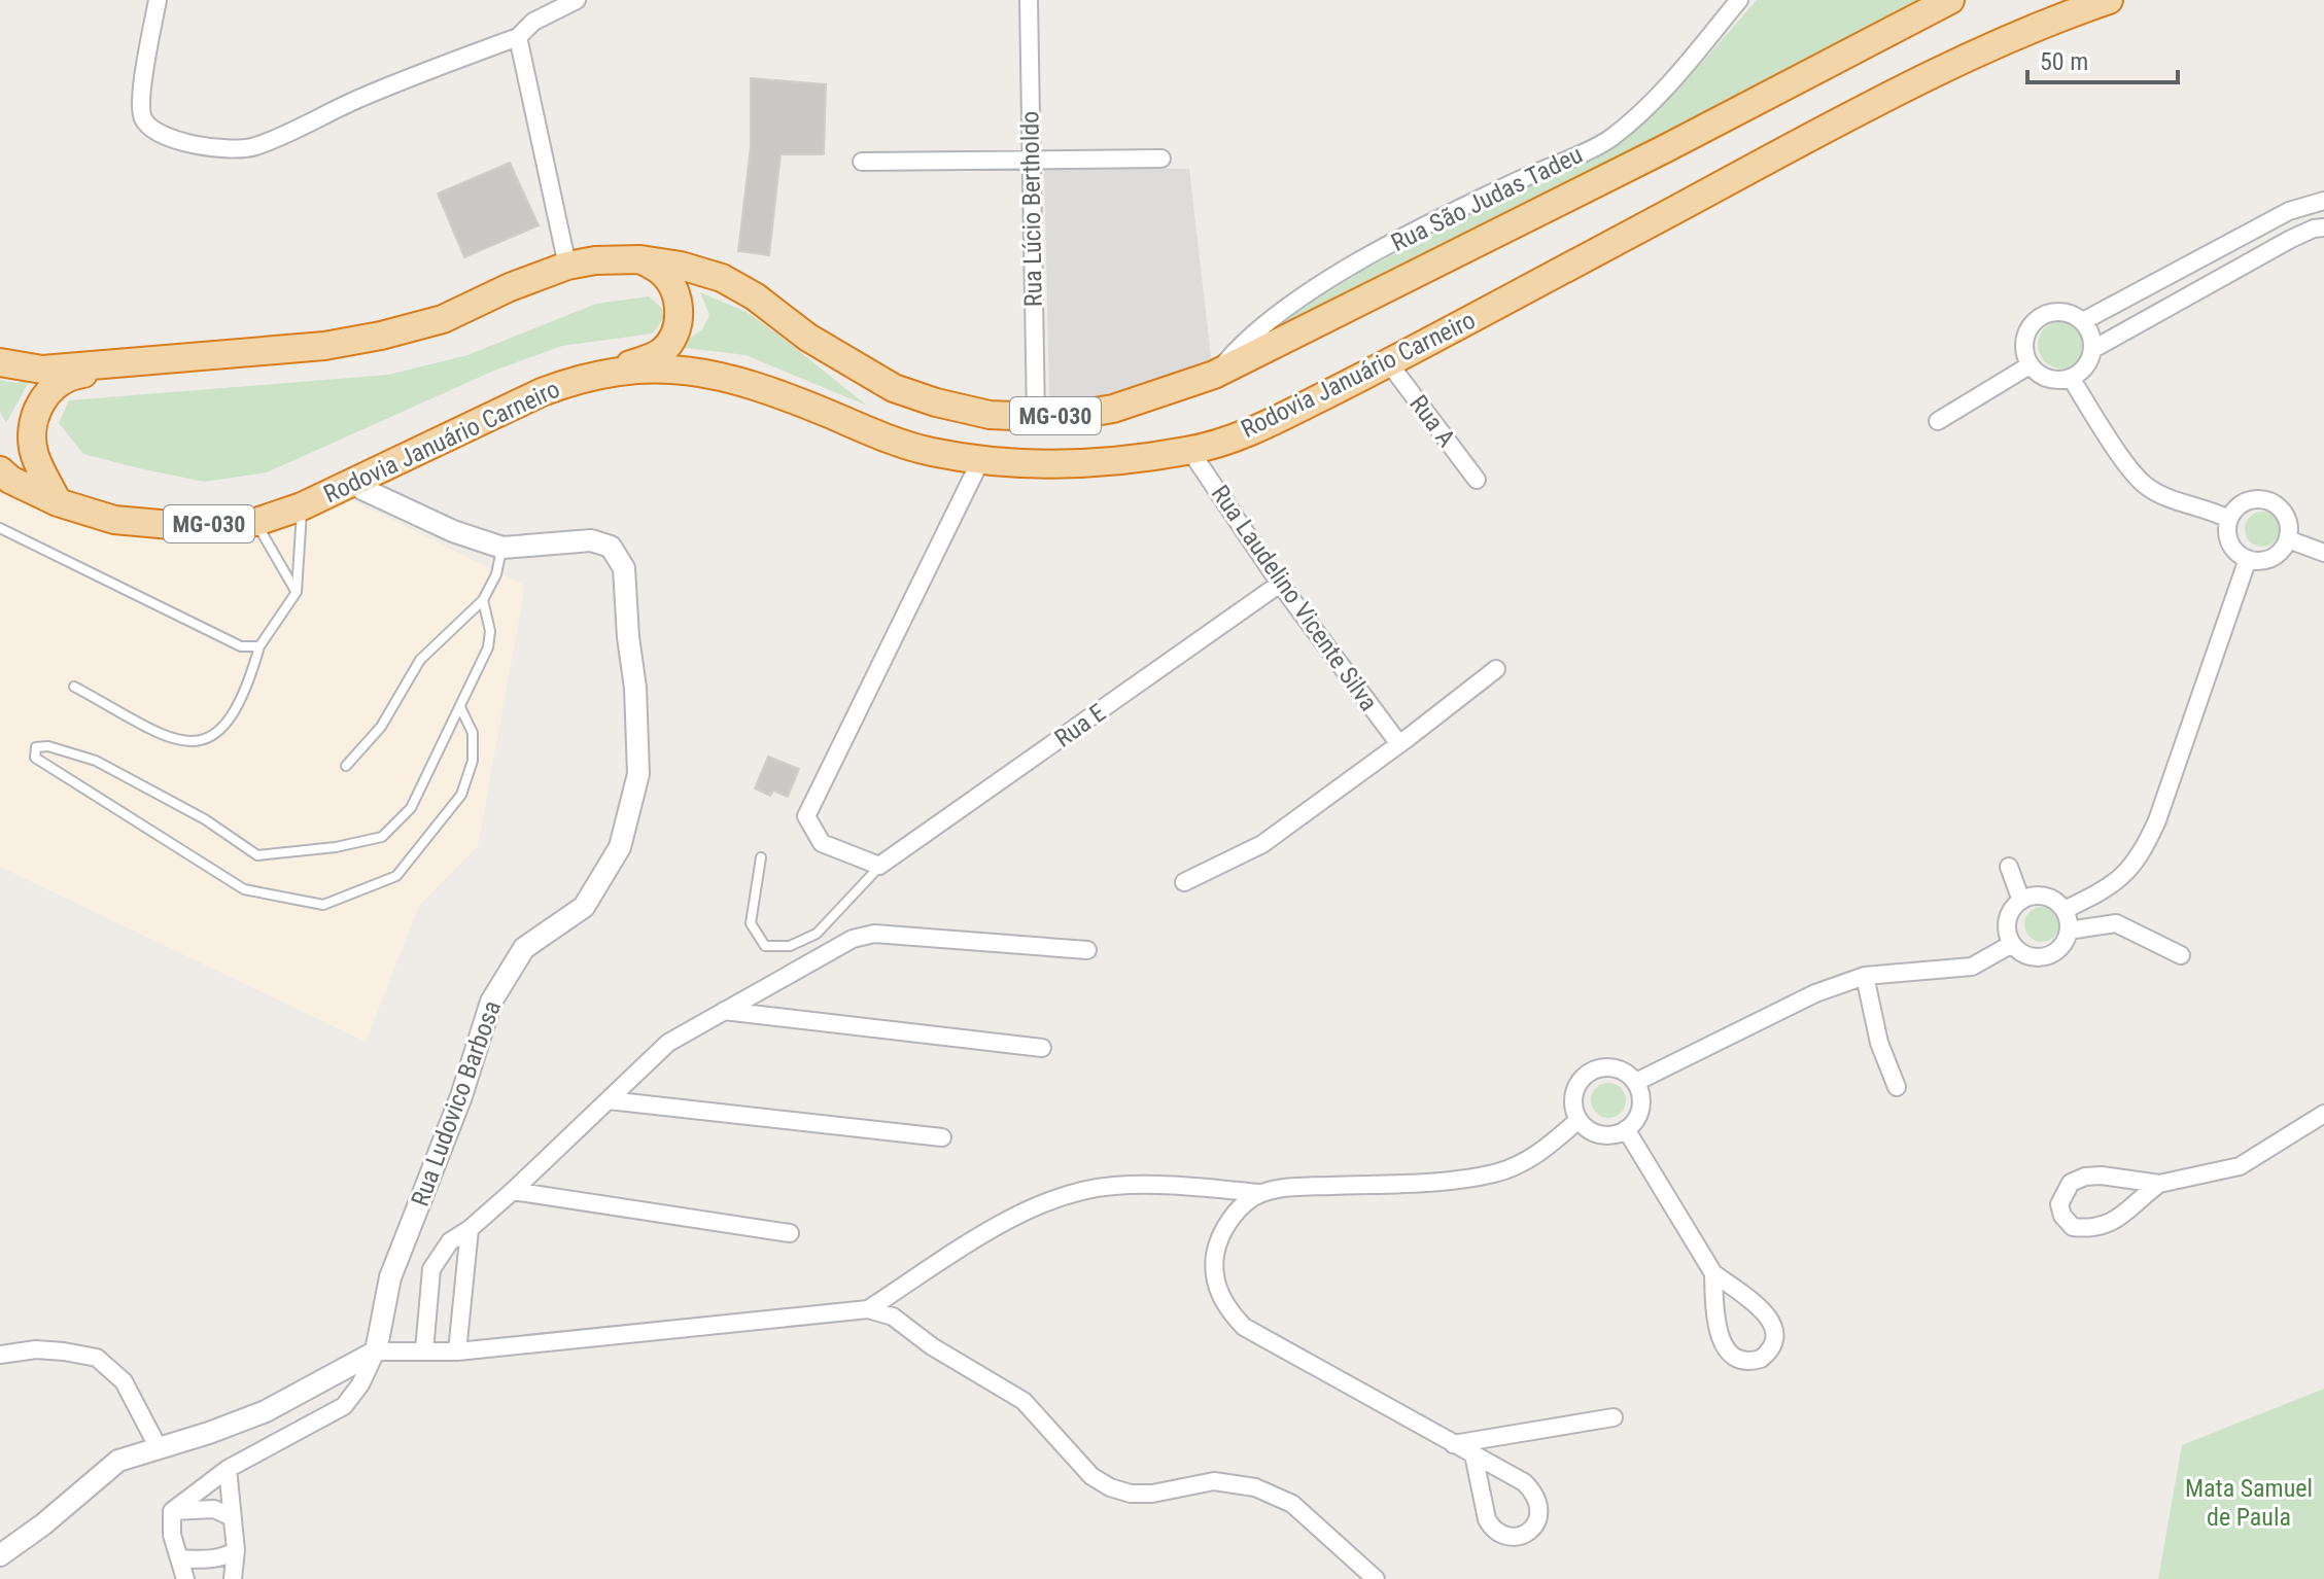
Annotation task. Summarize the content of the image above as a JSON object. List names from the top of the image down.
{
  "streets": {
    "highway": ["Rodovia Januário Carneiro", "MG-030"],
    "street": [
      "Rua São Judas Tadeu",
      "Rua Lúcio Bertholdo",
      "Rua A",
      "Rua Laudelino Vicente Silva",
      "Rua E",
      "Rua Ludovico Barbosa"
    ]
  },
  "crossings": [
    ["Rua São Judas Tadeu", "MG-030"],
    ["Rua Lúcio Bertholdo", "MG-030"],
    ["Rodovia Januário Carneiro", "Rua A"],
    ["Rodovia Januário Carneiro", "Rua Laudelino Vicente Silva"],
    ["Rodovia Januário Carneiro", "Rua Ludovico Barbosa"],
    ["Rua Laudelino Vicente Silva", "Rua E"]
  ],
  "parks": ["Mata Samuel de Paula"],
  "scale_bar": "50 m"
}
